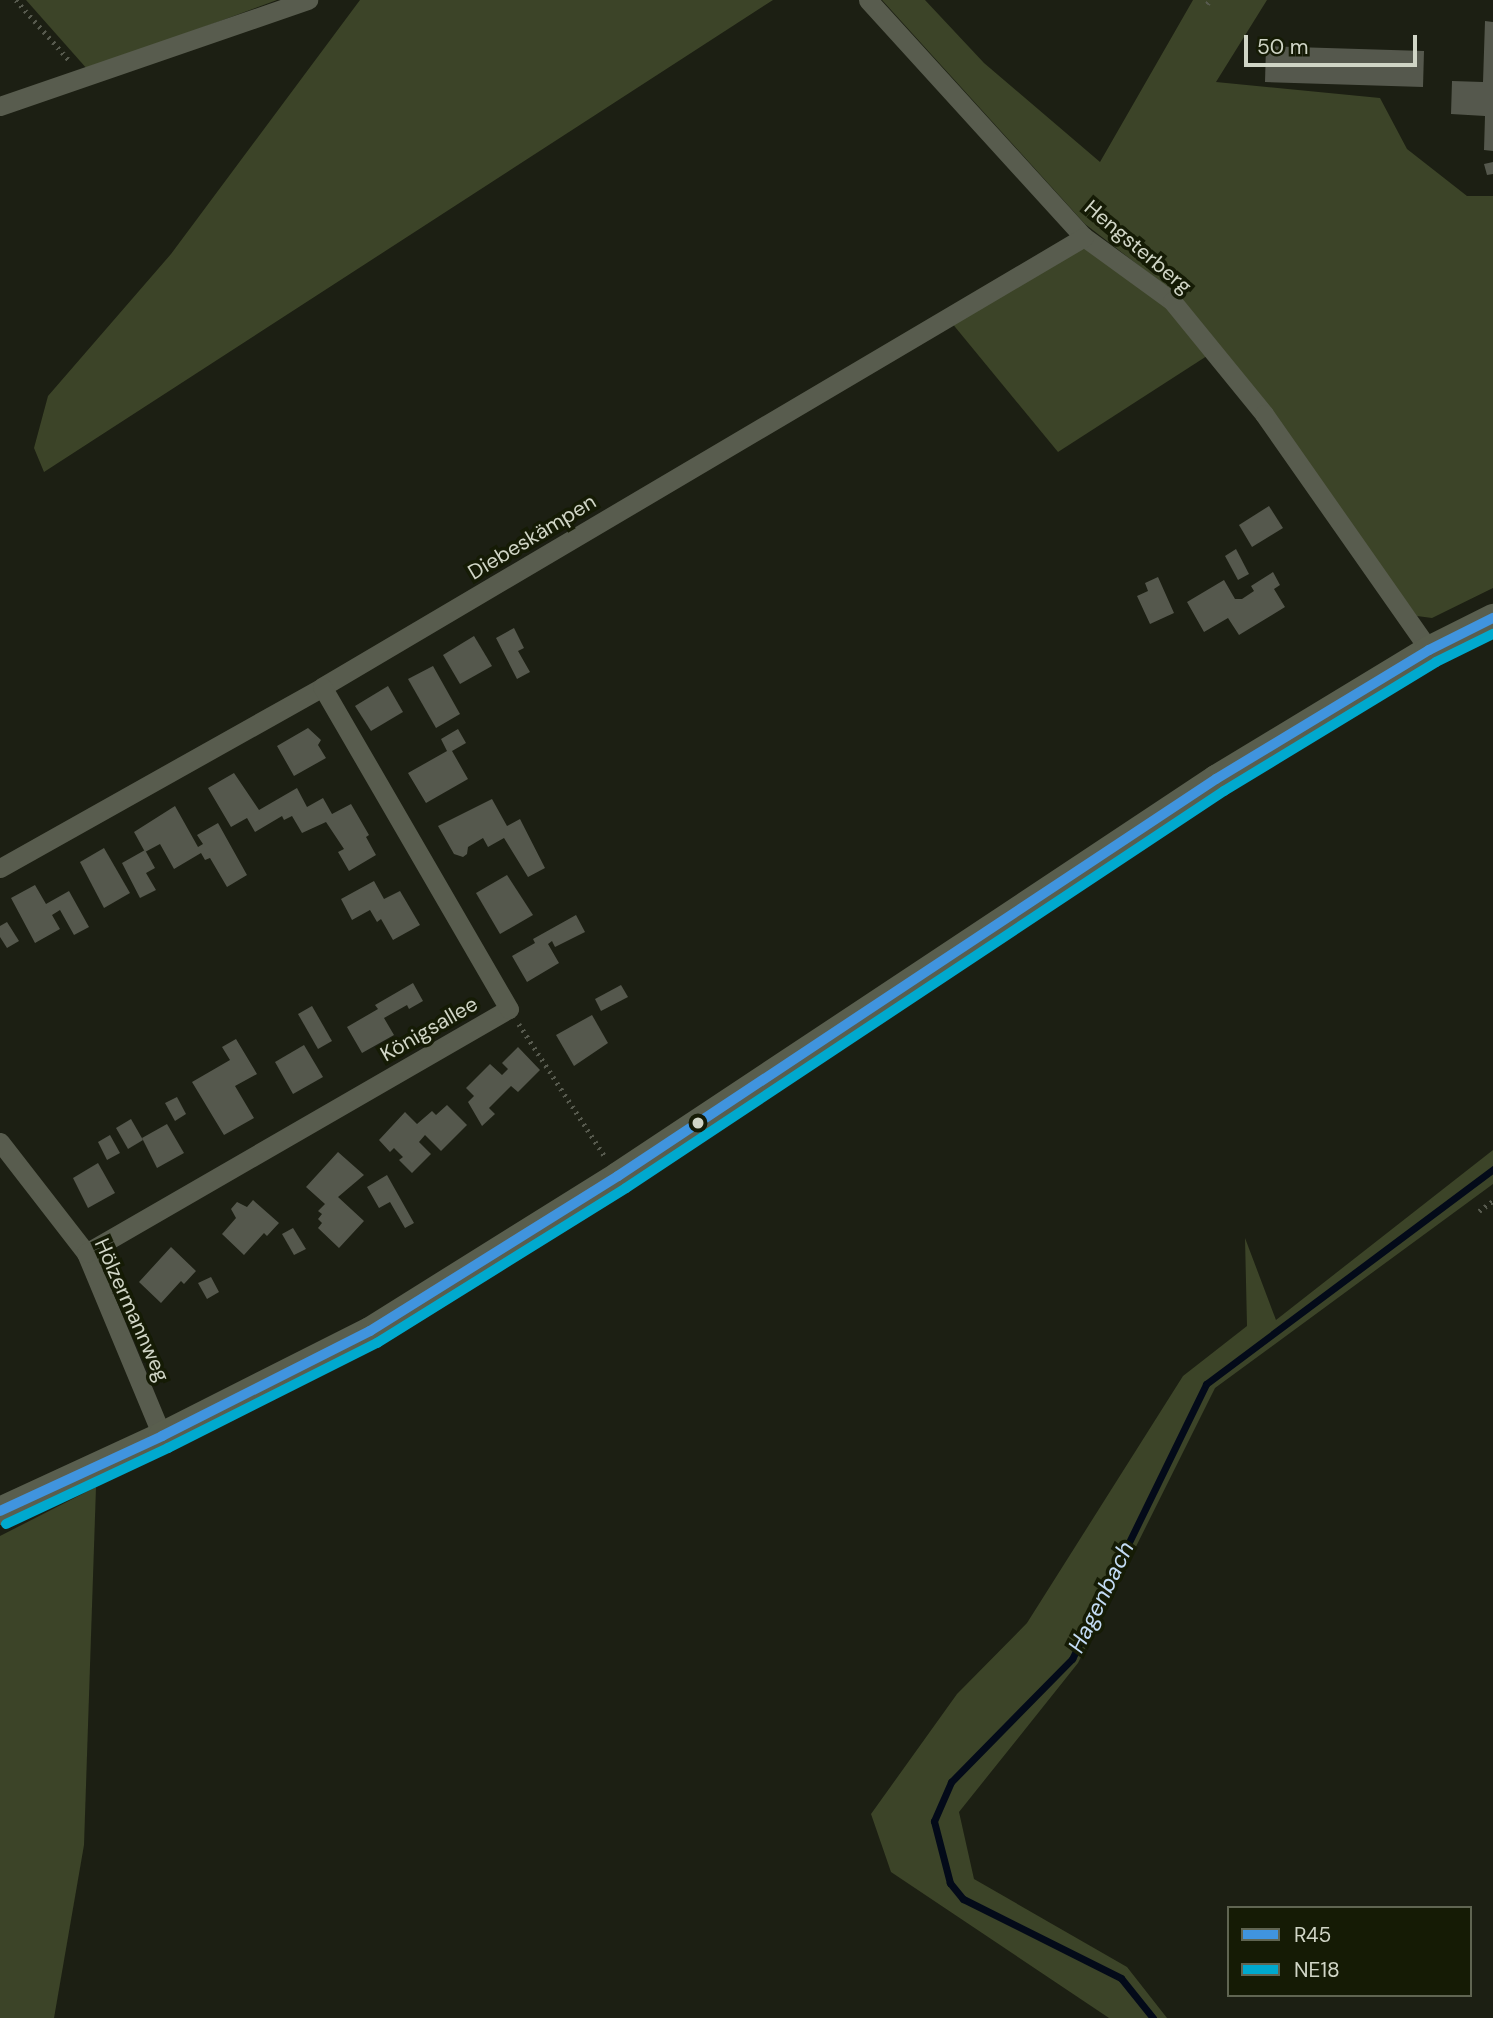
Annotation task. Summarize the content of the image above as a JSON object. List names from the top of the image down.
{
  "streets": {
    "street": [
      "Hengsterberg",
      "Diebeskämpen",
      "Königsallee",
      "Hölzermannweg"
    ]
  },
  "crossings": [
    ["Hengsterberg", "Diebeskämpen"],
    ["Diebeskämpen", "Königsallee"],
    ["Königsallee", "Hölzermannweg"]
  ],
  "water": ["Hagenbach"],
  "lines": ["transit line R45", "transit line NE18"],
  "legend": ["R45", "NE18"],
  "scale_bar": "50 m"
}
